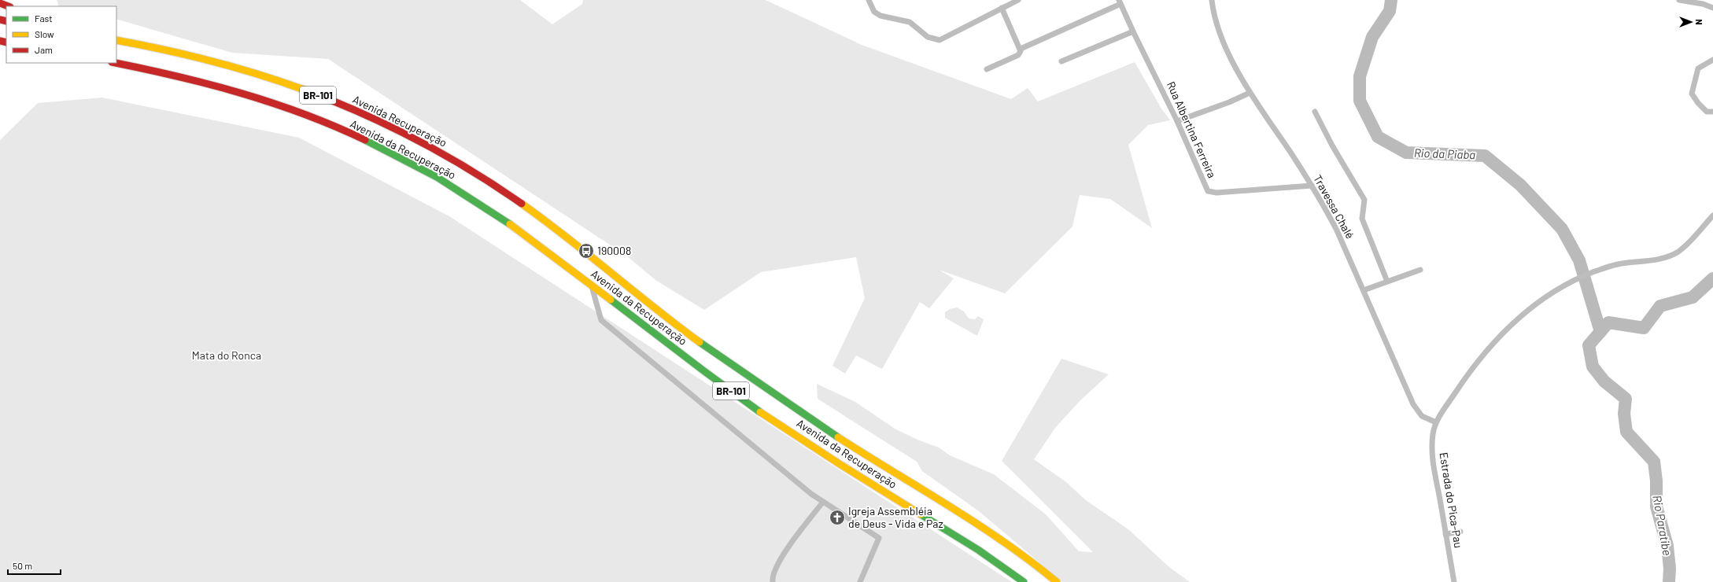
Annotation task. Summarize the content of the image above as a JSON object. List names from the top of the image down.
{
  "streets": {
    "highway": ["BR-101", "Avenida Recuperação", "Avenida da Recuperação"],
    "street": ["Rua Albertina Ferreira", "Travessa Chalé", "Estrada do Pica-Pau"]
  },
  "crossings": [
    ["Rua Albertina Ferreira", "Travessa Chalé"],
    ["Travessa Chalé", "Estrada do Pica-Pau"]
  ],
  "water": ["Rio da Piaba", "Rio Paratibe"],
  "parks": ["Mata do Ronca"],
  "places": {
    "bus stop": ["190008"],
    "church": ["Igreja Assembléia de Deus - Vida e Paz"]
  },
  "legend": ["Fast", "Slow", "Jam"],
  "scale_bar": "50 m",
  "north": "right"
}
